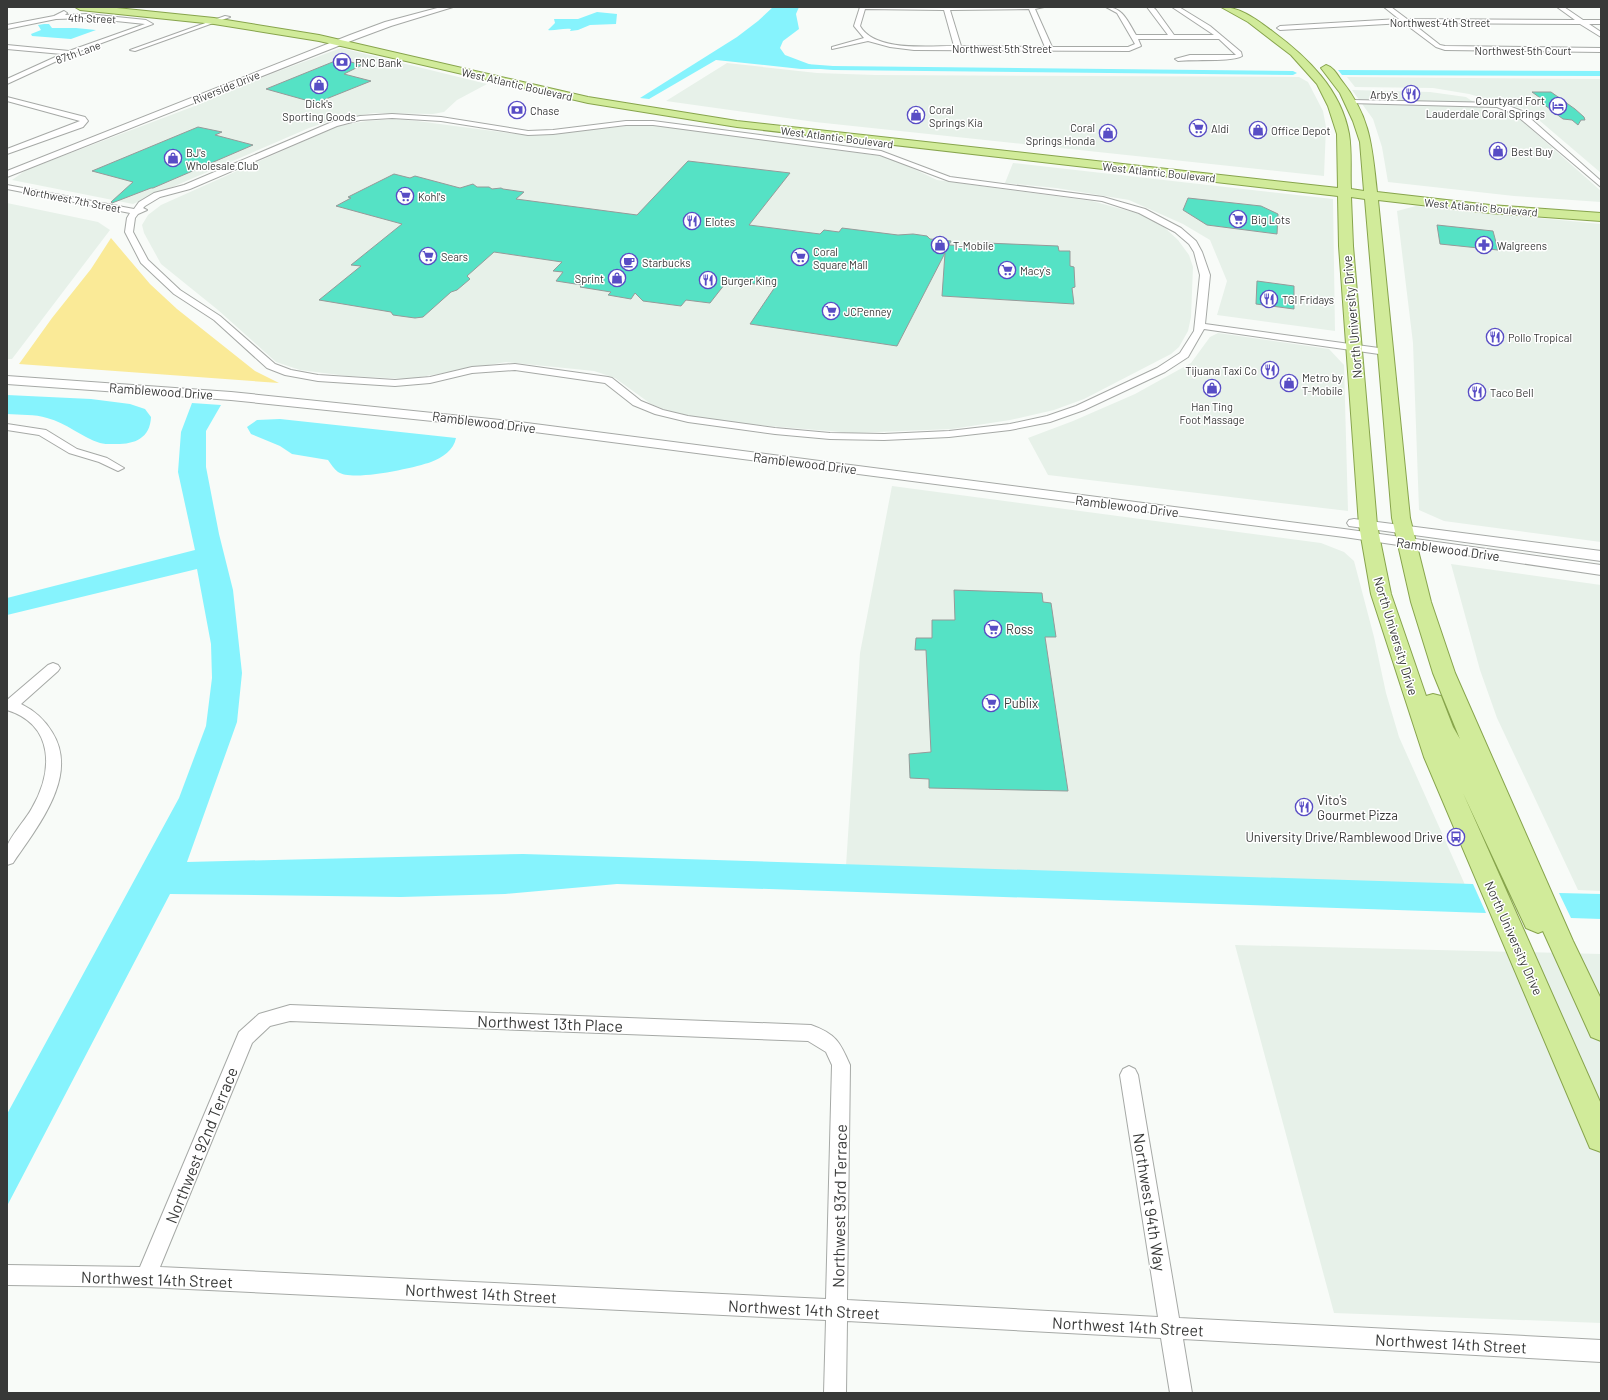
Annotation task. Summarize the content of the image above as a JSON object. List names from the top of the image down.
{
  "streets": {
    "main road": ["West Atlantic Boulevard", "North University Drive"],
    "street": [
      "4th Street",
      "Northwest 4th Street",
      "Northwest 5th Street",
      "Northwest 5th Court",
      "87th Lane",
      "Riverside Drive",
      "Northwest 7th Street",
      "Ramblewood Drive",
      "Northwest 13th Place",
      "Northwest 92nd Terrace",
      "Northwest 94th Way",
      "Northwest 93rd Terrace",
      "Northwest 14th Street"
    ]
  },
  "crossings": [
    ["4th Street", "87th Lane"],
    ["Northwest 4th Street", "Northwest 5th Court"],
    ["West Atlantic Boulevard", "Riverside Drive"],
    ["West Atlantic Boulevard", "North University Drive"],
    ["North University Drive", "Ramblewood Drive"],
    ["Northwest 13th Place", "Northwest 92nd Terrace"],
    ["Northwest 13th Place", "Northwest 93rd Terrace"],
    ["Northwest 92nd Terrace", "Northwest 14th Street"],
    ["Northwest 94th Way", "Northwest 14th Street"],
    ["Northwest 93rd Terrace", "Northwest 14th Street"]
  ],
  "places": {
    "bank": ["PNC Bank", "Chase"],
    "shop": [
      "Dick's Sporting Goods",
      "Coral Springs Kia",
      "Office Depot",
      "Coral Springs Honda",
      "Best Buy",
      "BJ's Wholesale Club",
      "T-Mobile",
      "Sprint",
      "Metro by T-Mobile",
      "Han Ting Foot Massage"
    ],
    "restaurant": [
      "Arby's",
      "Elotes",
      "Burger King",
      "TGI Fridays",
      "Pollo Tropical",
      "Tijuana Taxi Co",
      "Taco Bell",
      "Vito's Gourmet Pizza"
    ],
    "hotel": ["Courtyard Fort Lauderdale Coral Springs"],
    "supermarket": [
      "Aldi",
      "Kohl's",
      "Big Lots",
      "Sears",
      "Coral Square Mall",
      "Macy's",
      "JCPenney",
      "Ross",
      "Publix"
    ],
    "pharmacy": ["Walgreens"],
    "cafe": ["Starbucks"],
    "bus stop": ["University Drive/Ramblewood Drive"]
  }
}
